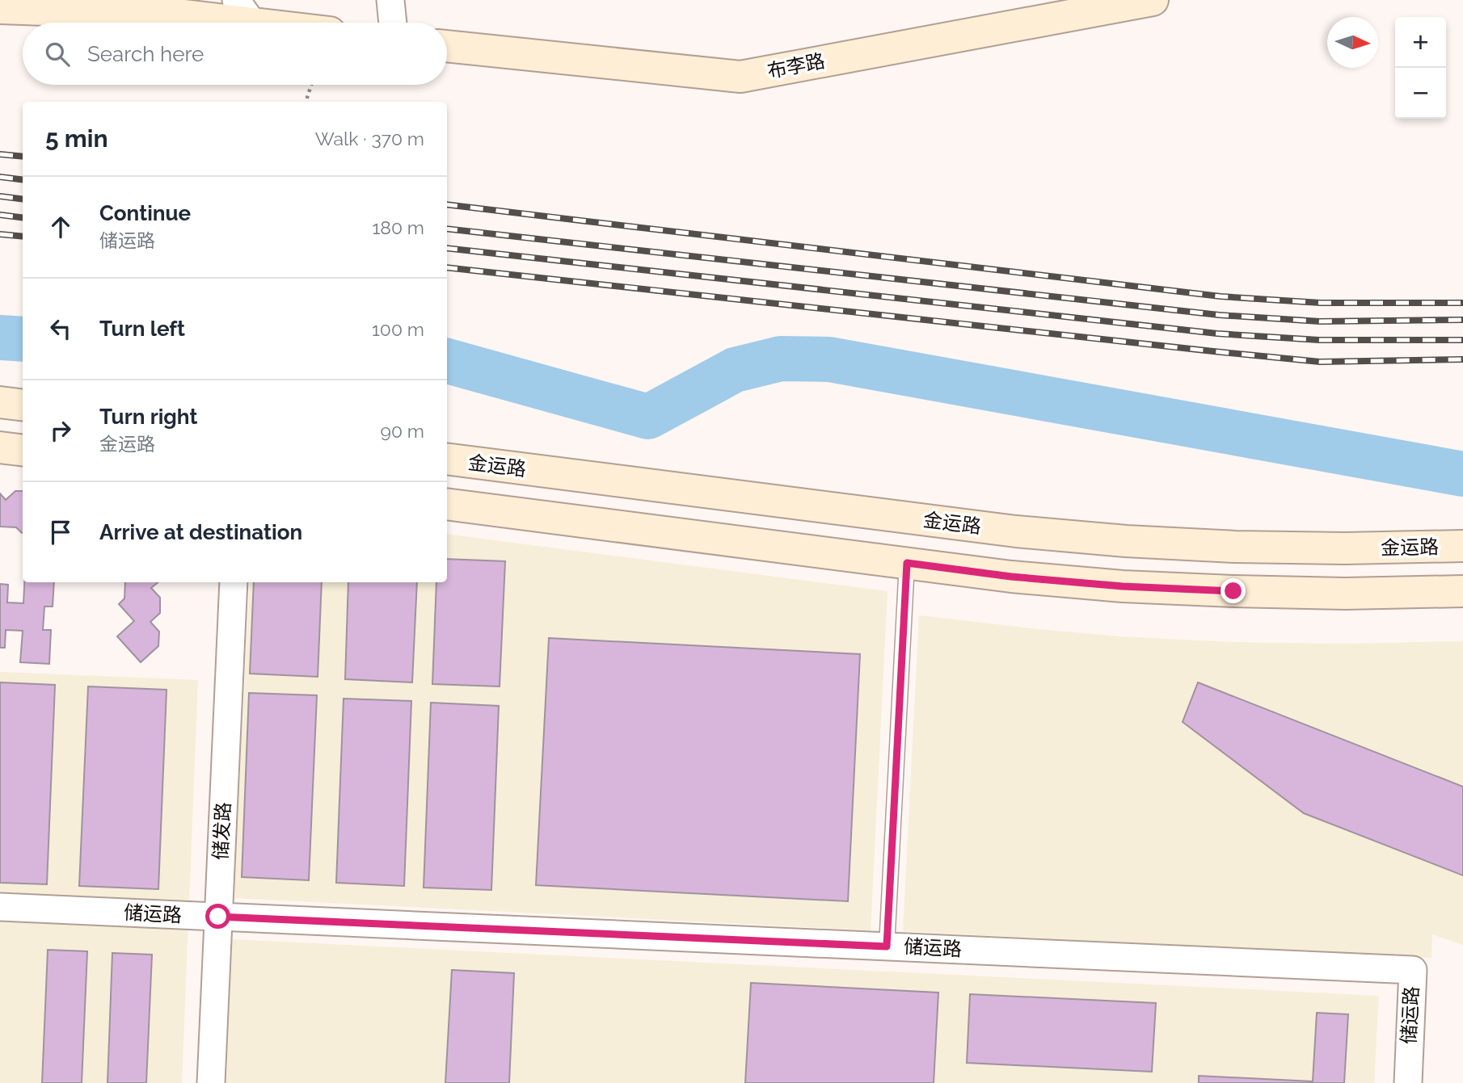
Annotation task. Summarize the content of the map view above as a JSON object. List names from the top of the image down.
{
  "streets": {
    "main road": ["布李路", "金运路"],
    "street": ["储发路", "储运路"]
  },
  "crossings": [
    ["储发路", "储运路"]
  ],
  "north": "right",
  "page": {
    "map_buttons": ["+", "−"],
    "search": "Search here",
    "heading": ["5 min", "Walk · 370 m"],
    "list": [
      ["Continue", "储运路", "180 m"],
      ["Turn left", "100 m"],
      ["Turn right", "金运路", "90 m"],
      "Arrive at destination"
    ]
  }
}
